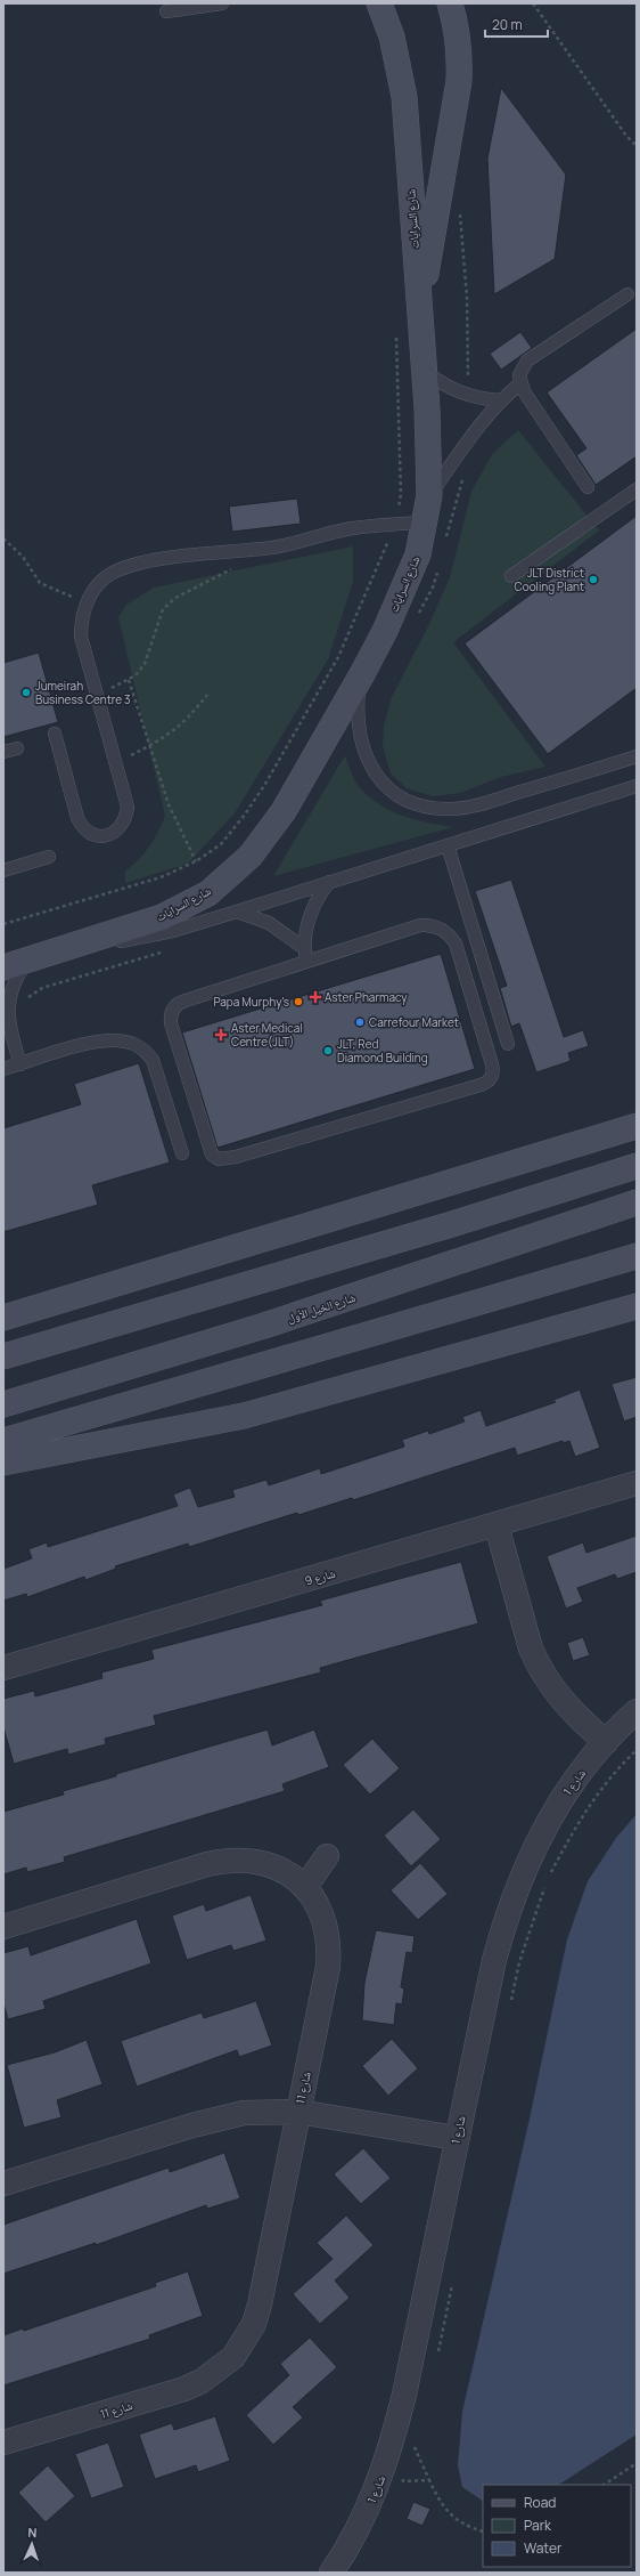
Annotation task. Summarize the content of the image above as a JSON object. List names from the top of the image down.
{
  "streets": {
    "main road": ["شارع السرايات", "شارع الخيل الأول"],
    "street": ["شارع 9", "شارع 1", "شارع 11"]
  },
  "places": {
    "other": [
      "JLT District Cooling Plant",
      "Jumeirah Business Centre 3",
      "Papa Murphy's",
      "Carrefour Market",
      "JLT, Red Diamond Building"
    ],
    "health": ["Aster Pharmacy", "Aster Medical Centre(JLT)"]
  },
  "legend": ["Road", "Park", "Water"],
  "scale_bar": "20 m",
  "north": "top"
}
